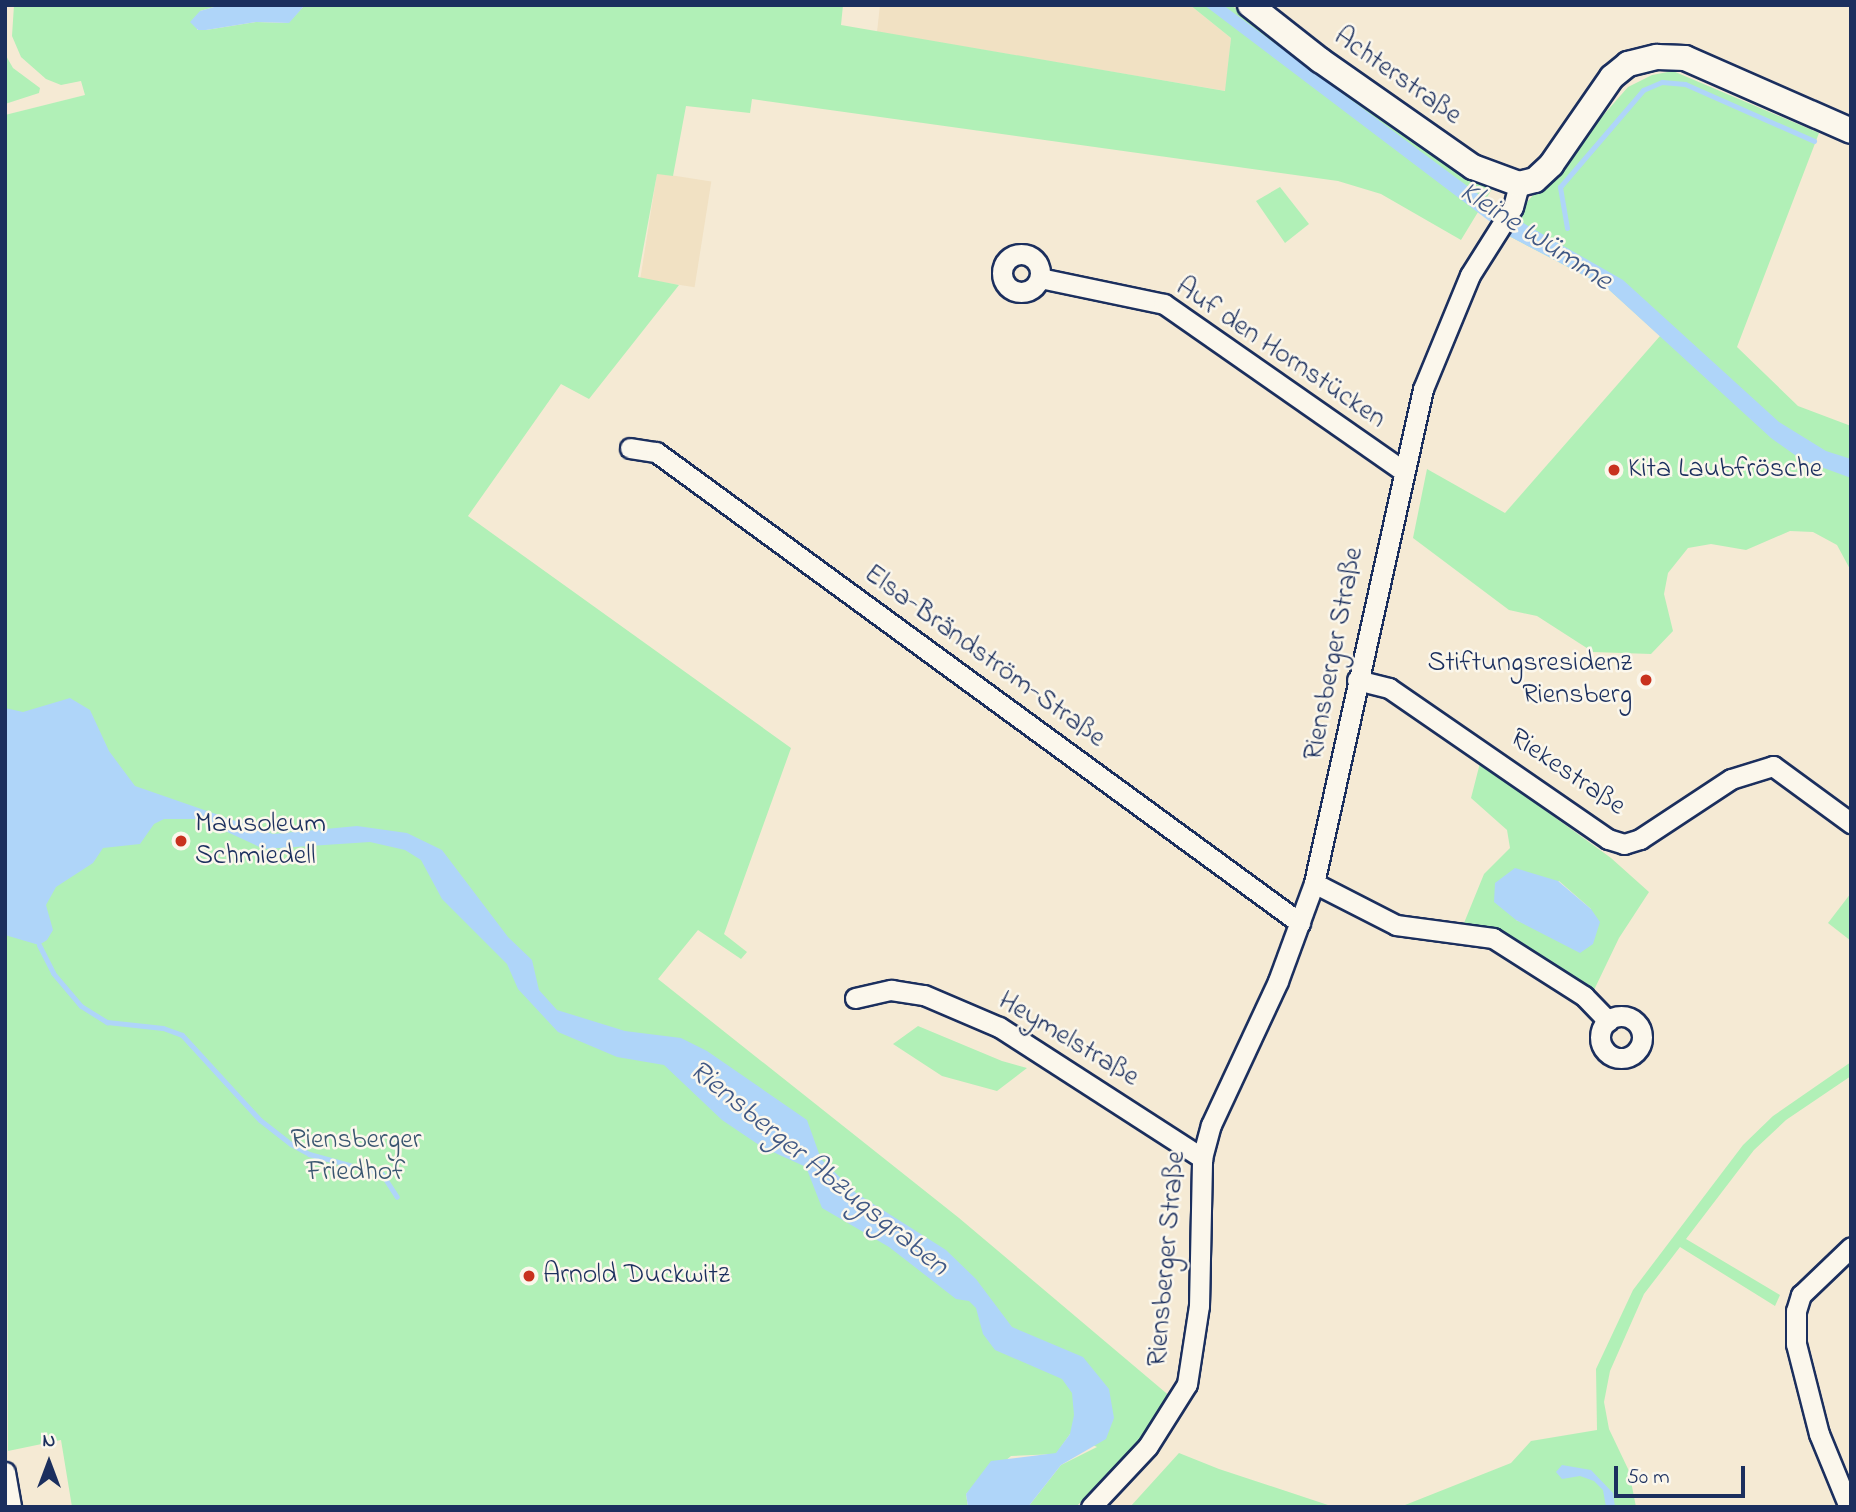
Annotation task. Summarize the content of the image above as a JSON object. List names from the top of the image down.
{
  "streets": {
    "street": [
      "Achterstraße",
      "Auf den Hornstücken",
      "Riensberger Straße",
      "Elsa-Brändström-Straße",
      "Riekestraße",
      "Heymelstraße"
    ]
  },
  "crossings": [
    ["Achterstraße", "Riensberger Straße"],
    ["Auf den Hornstücken", "Riensberger Straße"],
    ["Riensberger Straße", "Elsa-Brändström-Straße"],
    ["Riensberger Straße", "Riekestraße"],
    ["Riensberger Straße", "Heymelstraße"]
  ],
  "water": ["Kleine Wümme", "Riensberger Abzugsgraben"],
  "parks": ["Riensberger Friedhof"],
  "places": [
    "Kita Laubfrösche",
    "Stiftungsresidenz Riensberg",
    "Mausoleum Schmiedell",
    "Arnold Duckwitz"
  ],
  "scale_bar": "50 m",
  "north": "top"
}
